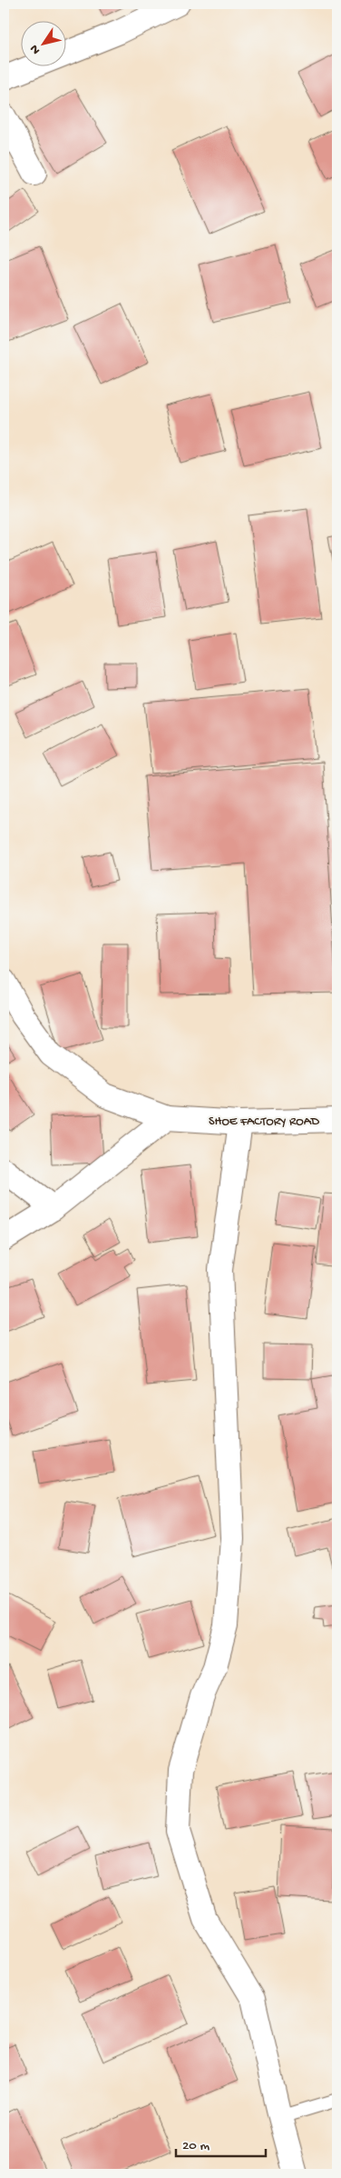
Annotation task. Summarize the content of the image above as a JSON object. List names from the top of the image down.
{
  "streets": {
    "street": ["SHOE FACTORY ROAD"]
  },
  "scale_bar": "20 m",
  "north": "bottom left"
}
